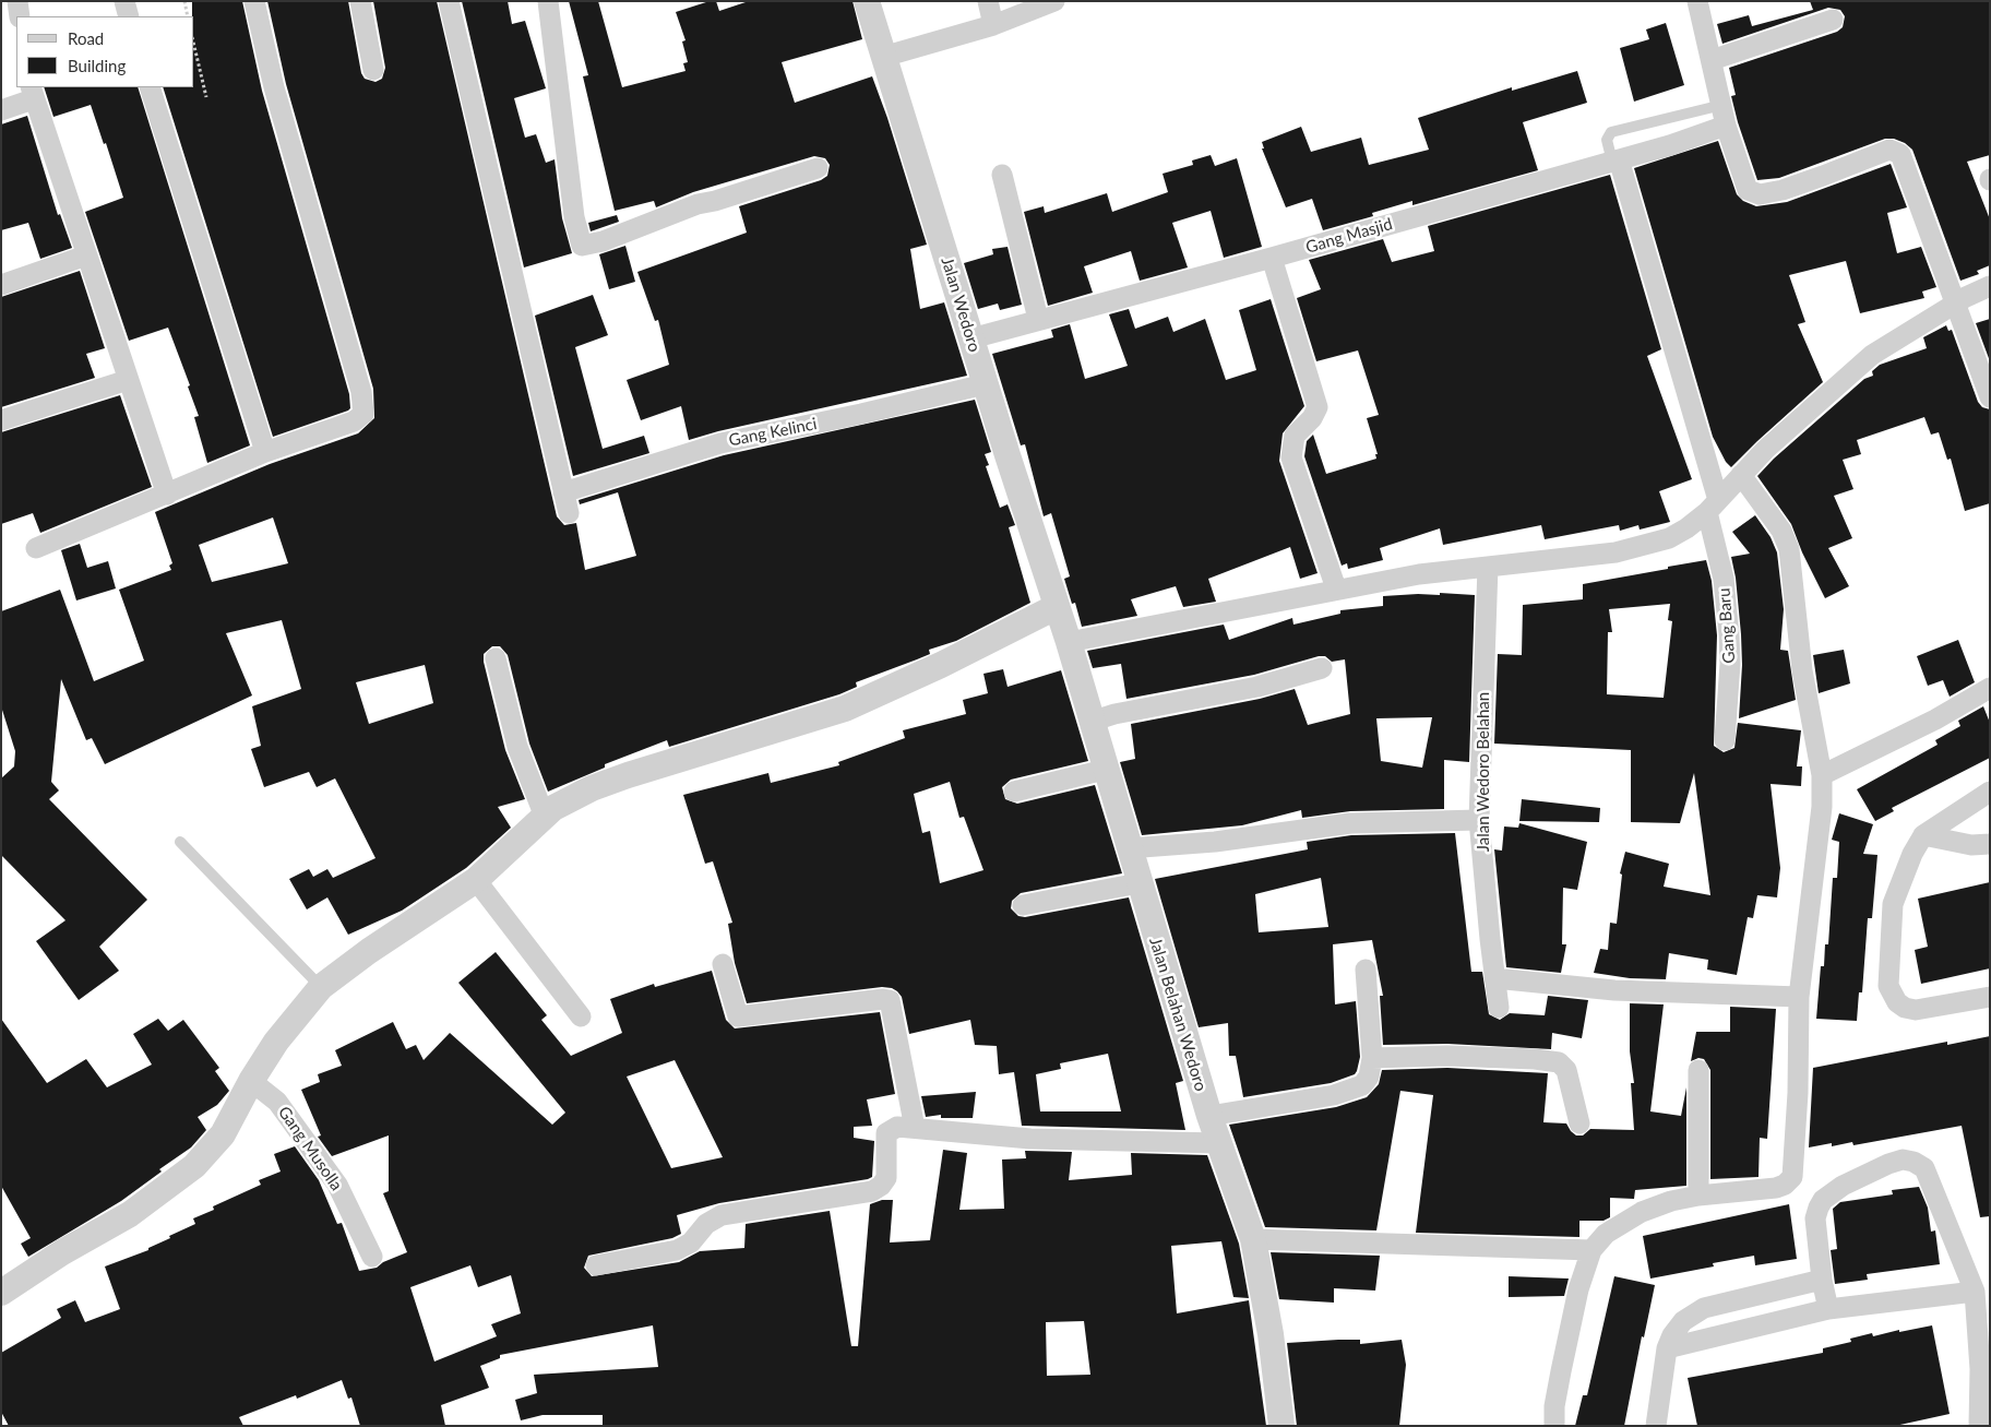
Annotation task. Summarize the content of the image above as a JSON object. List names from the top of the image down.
{
  "streets": {
    "street": [
      "Gang Masjid",
      "Jalan Wedoro",
      "Gang Kelinci",
      "Gang Baru",
      "Jalan Wedoro Belahan",
      "Jalan Belahan Wedoro",
      "Gang Musolla"
    ]
  },
  "crossings": [
    ["Gang Masjid", "Jalan Wedoro"],
    ["Gang Masjid", "Gang Baru"],
    ["Jalan Wedoro", "Gang Kelinci"],
    ["Jalan Wedoro", "Jalan Belahan Wedoro"]
  ],
  "legend": ["Road", "Building"]
}
